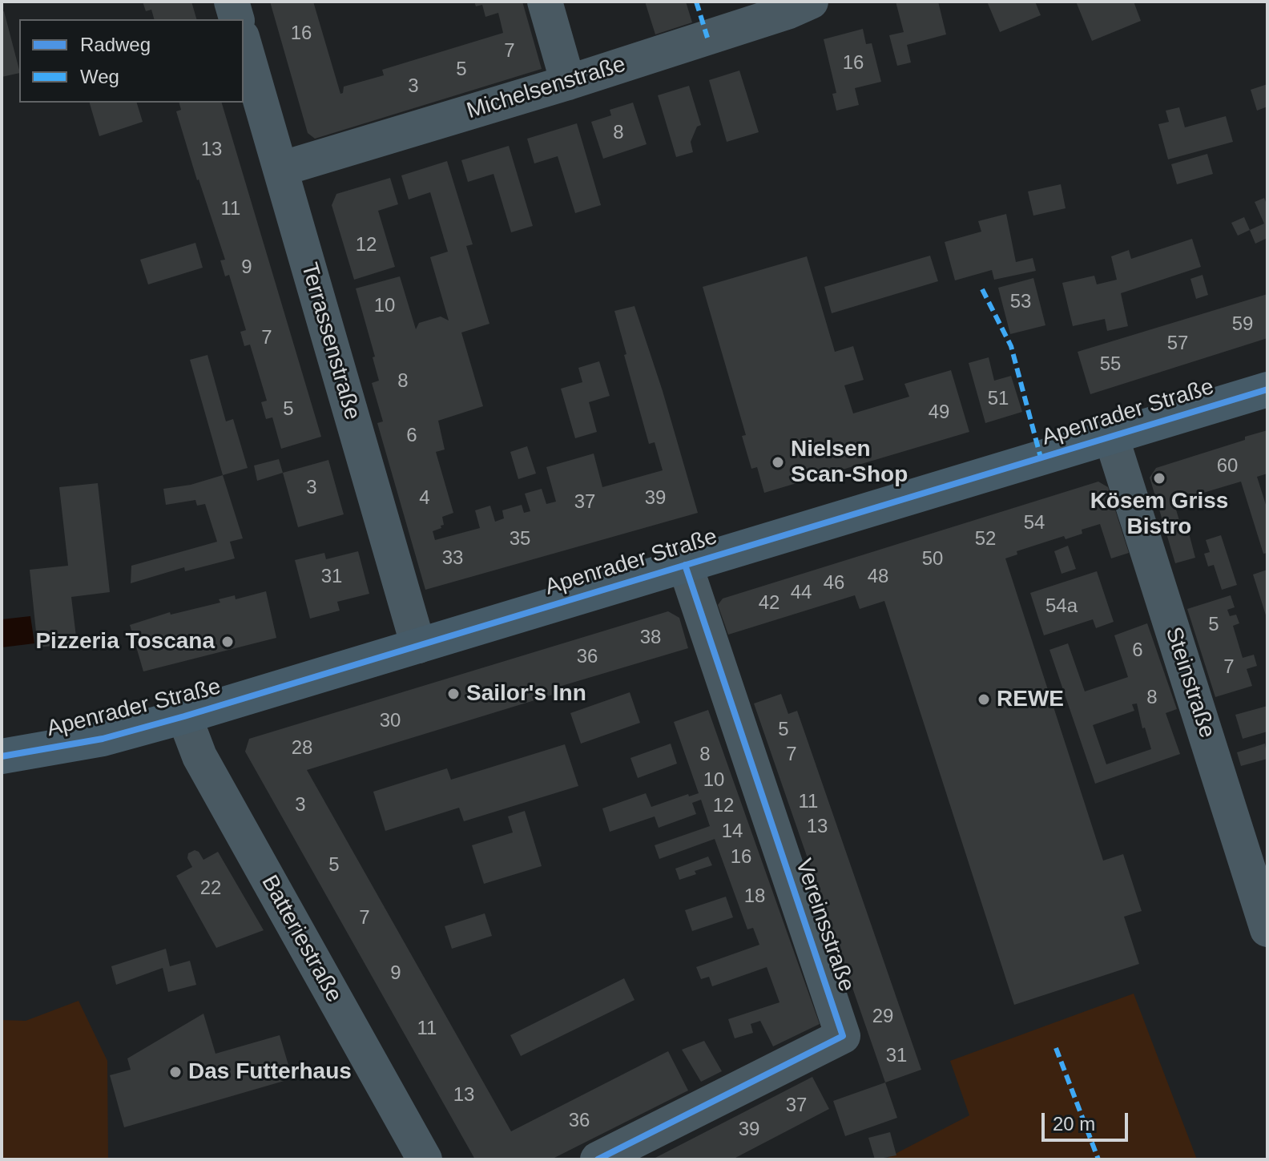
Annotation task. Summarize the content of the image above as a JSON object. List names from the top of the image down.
{
  "streets": {
    "main road": ["Apenrader Straße"],
    "street": [
      "Michelsenstraße",
      "Terrassenstraße",
      "Steinstraße",
      "Vereinsstraße",
      "Batteriestraße"
    ]
  },
  "crossings": [
    ["Michelsenstraße", "Terrassenstraße"],
    ["Terrassenstraße", "Apenrader Straße"],
    ["Apenrader Straße", "Steinstraße"],
    ["Apenrader Straße", "Vereinsstraße"],
    ["Apenrader Straße", "Batteriestraße"]
  ],
  "places": [
    "Nielsen Scan-Shop",
    "Kösem Griss Bistro",
    "Pizzeria Toscana",
    "Sailor's Inn",
    "REWE",
    "Das Futterhaus"
  ],
  "house_numbers": [
    "16",
    "7",
    "16",
    "5",
    "3",
    "8",
    "13",
    "11",
    "12",
    "9",
    "53",
    "10",
    "59",
    "7",
    "57",
    "55",
    "8",
    "51",
    "5",
    "49",
    "6",
    "60",
    "3",
    "4",
    "39",
    "37",
    "54",
    "35",
    "52",
    "33",
    "50",
    "31",
    "48",
    "46",
    "44",
    "42",
    "54a",
    "5",
    "38",
    "6",
    "36",
    "7",
    "8",
    "30",
    "5",
    "28",
    "8",
    "7",
    "10",
    "11",
    "3",
    "12",
    "13",
    "14",
    "16",
    "5",
    "22",
    "18",
    "7",
    "9",
    "29",
    "11",
    "31",
    "13",
    "37",
    "36",
    "39"
  ],
  "legend": ["Radweg", "Weg"],
  "scale_bar": "20 m"
}
